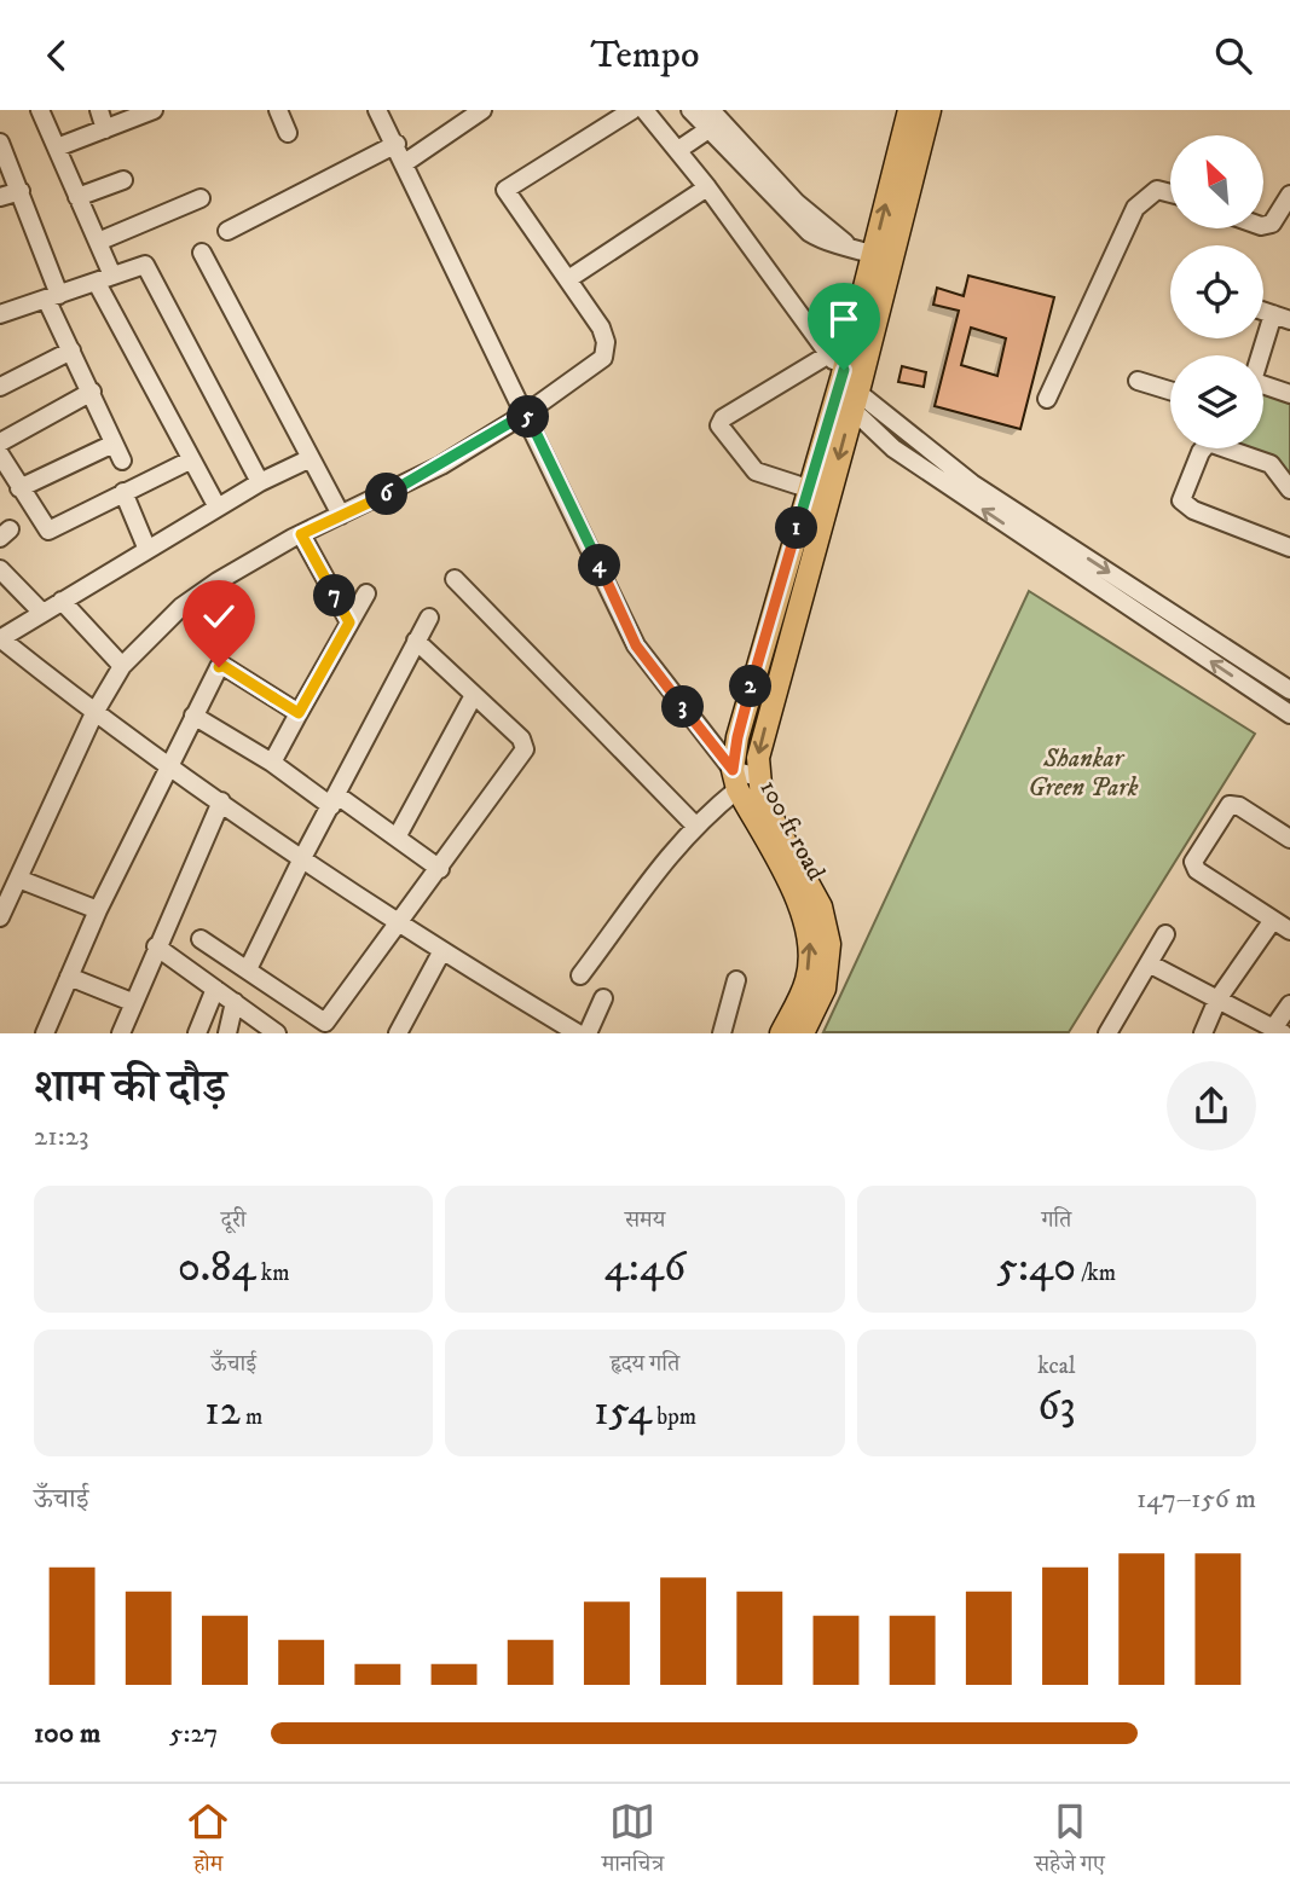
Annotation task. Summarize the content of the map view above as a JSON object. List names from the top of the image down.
{
  "streets": {
    "main road": ["100 ft road"]
  },
  "parks": ["Shankar Green Park"],
  "north": "top left",
  "page": {
    "header": "Tempo",
    "pins": [
      "5",
      "6",
      "1",
      "4",
      "7",
      "2",
      "3"
    ],
    "heading": ["शाम की दौड़", "21:23"],
    "stats": [
      ["दूरी", "0.84 km"],
      ["समय", "4:46"],
      ["गति", "5:40 /km"],
      ["ऊँचाई", "12 m"],
      ["हृदय गति", "154 bpm"],
      ["kcal", "63"]
    ],
    "chart": ["ऊँचाई", "147–156 m"],
    "list": [
      {
        "name": "100 m",
        "note": "5:27"
      }
    ],
    "tabs": ["होम", "मानचित्र", "सहेजे गए"]
  }
}
